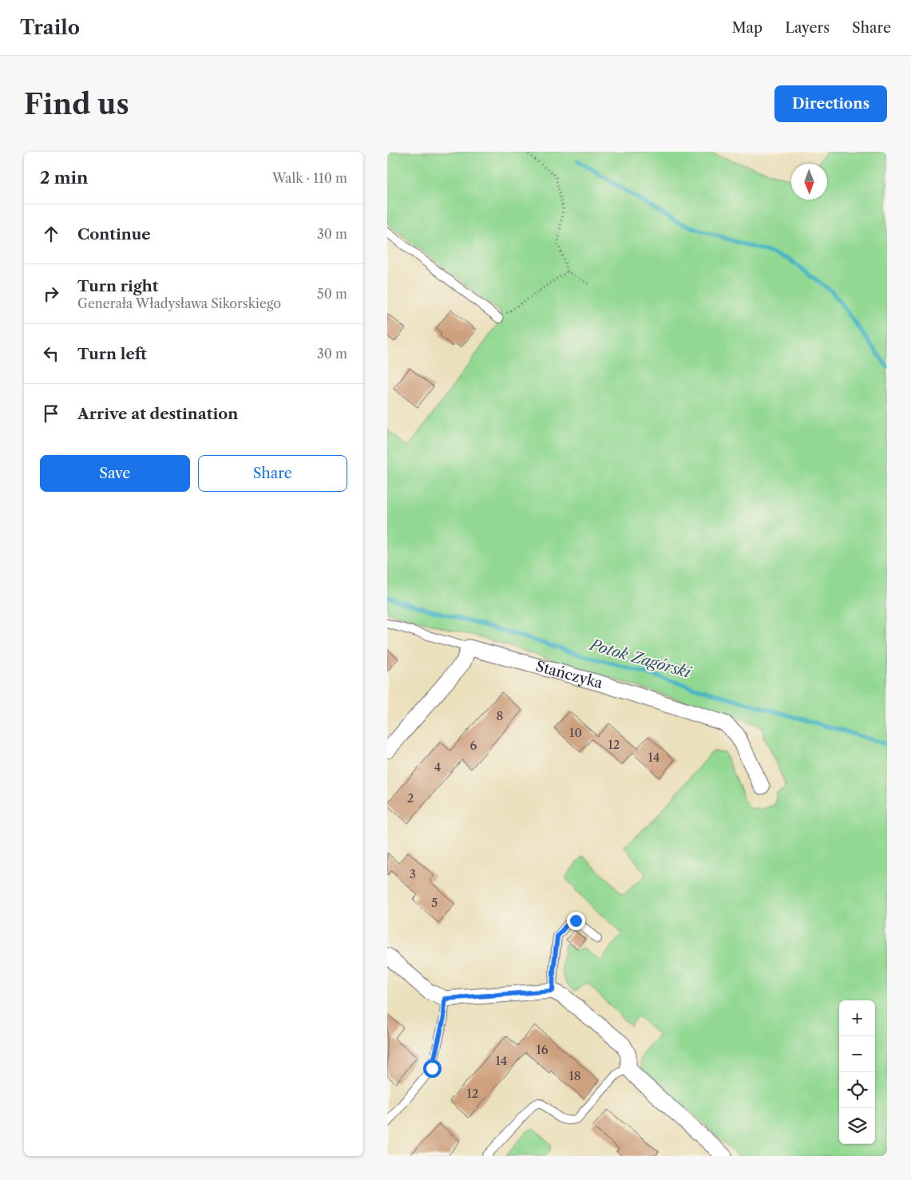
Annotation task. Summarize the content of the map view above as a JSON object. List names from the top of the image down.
{
  "streets": {
    "street": ["Stańczyka"]
  },
  "water": ["Potok Zagórski"],
  "house_numbers": [
    "8",
    "10",
    "12",
    "6",
    "14",
    "4",
    "2",
    "3",
    "5",
    "16",
    "14",
    "18",
    "12"
  ],
  "north": "bottom",
  "page": {
    "header": "Trailo",
    "nav": ["Map", "Layers", "Share"],
    "buttons": [
      "Directions",
      ["Save", "Share"]
    ],
    "title": "Find us",
    "heading": ["2 min", "Walk · 110 m"],
    "list": [
      ["Continue", "30 m"],
      ["Turn right", "Generała Władysława Sikorskiego", "50 m"],
      ["Turn left", "30 m"],
      "Arrive at destination"
    ],
    "map_buttons": ["+", "−"]
  }
}
